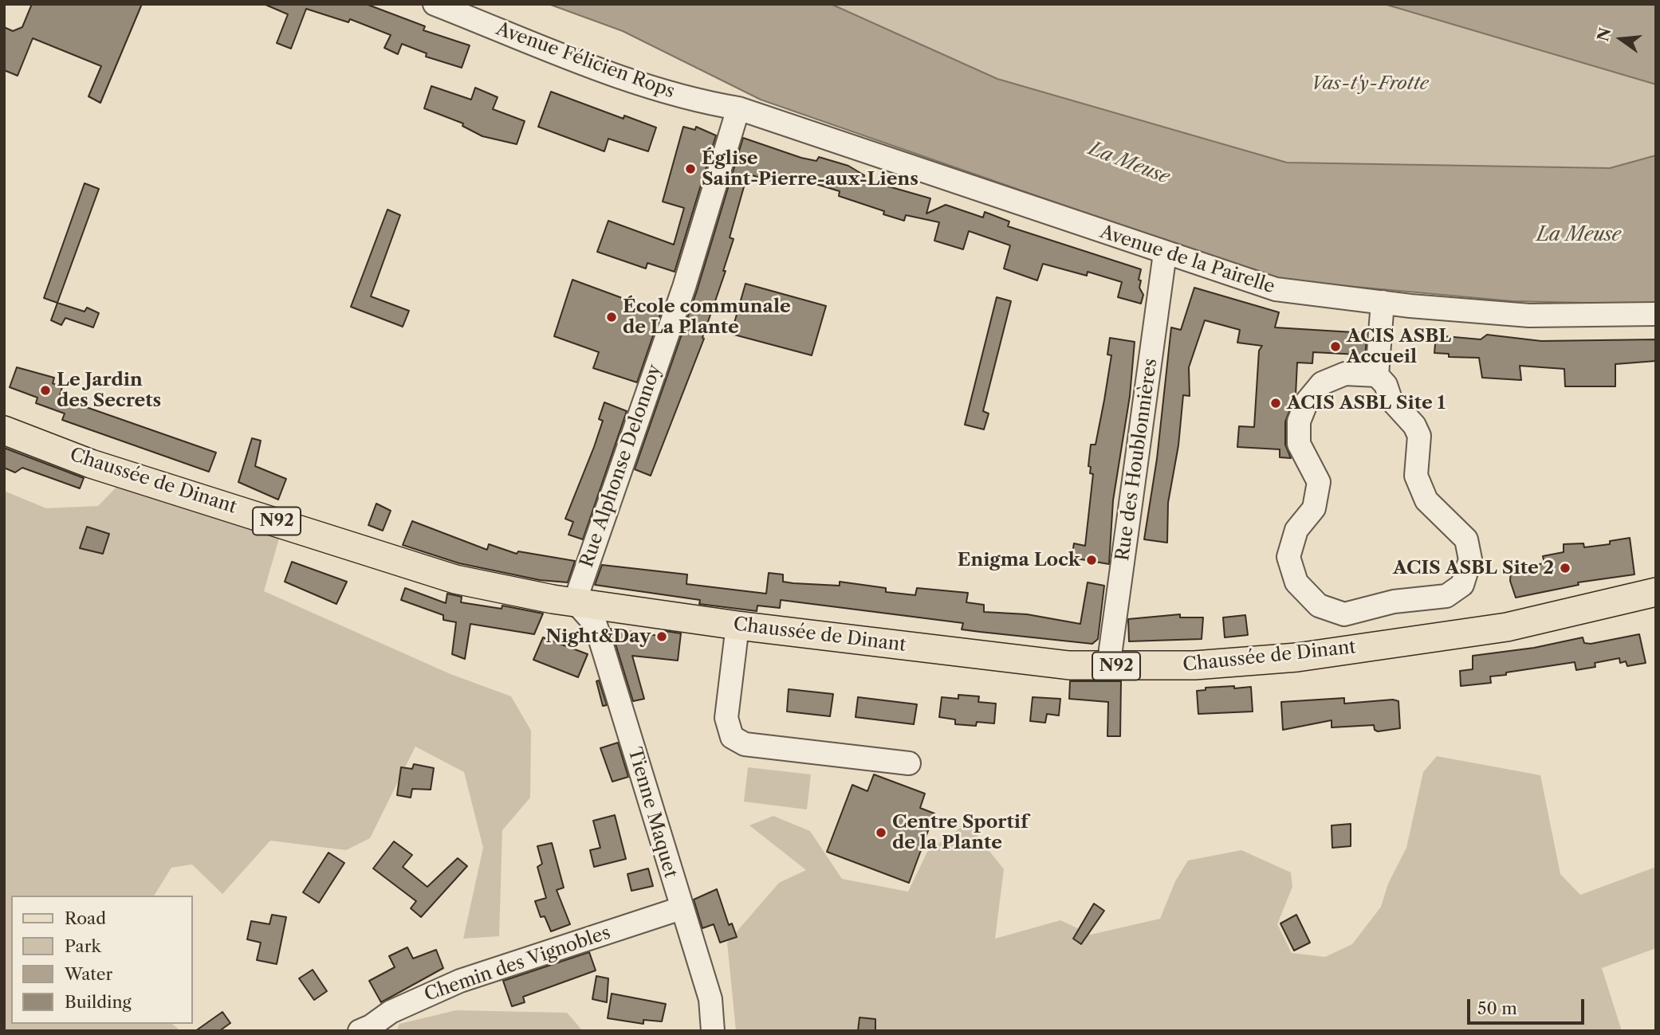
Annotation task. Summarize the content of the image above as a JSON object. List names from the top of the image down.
{
  "streets": {
    "main road": ["Chaussée de Dinant", "N92"],
    "street": [
      "Avenue Félicien Rops",
      "Avenue de la Pairelle",
      "Rue des Houblonnières",
      "Rue Alphonse Delonnoy",
      "Tienne Maquet",
      "Chemin des Vignobles"
    ]
  },
  "crossings": [
    ["Avenue Félicien Rops", "Avenue de la Pairelle"],
    ["Avenue Félicien Rops", "Rue Alphonse Delonnoy"],
    ["Avenue de la Pairelle", "Rue des Houblonnières"],
    ["Avenue de la Pairelle", "Rue Alphonse Delonnoy"],
    ["Rue des Houblonnières", "Chaussée de Dinant"],
    ["Rue Alphonse Delonnoy", "Chaussée de Dinant"],
    ["Rue Alphonse Delonnoy", "Tienne Maquet"],
    ["Chaussée de Dinant", "Tienne Maquet"],
    ["Tienne Maquet", "Chemin des Vignobles"]
  ],
  "water": ["La Meuse"],
  "parks": ["Vas-t'y-Frotte"],
  "places": [
    "Église Saint-Pierre-aux-Liens",
    "École communale de La Plante",
    "ACIS ASBL Accueil",
    "Le Jardin des Secrets",
    "ACIS ASBL Site 1",
    "Enigma Lock",
    "ACIS ASBL Site 2",
    "Night&Day",
    "Centre Sportif de la Plante"
  ],
  "legend": [
    "Road",
    "Park",
    "Water",
    "Building"
  ],
  "scale_bar": "50 m",
  "north": "left"
}
